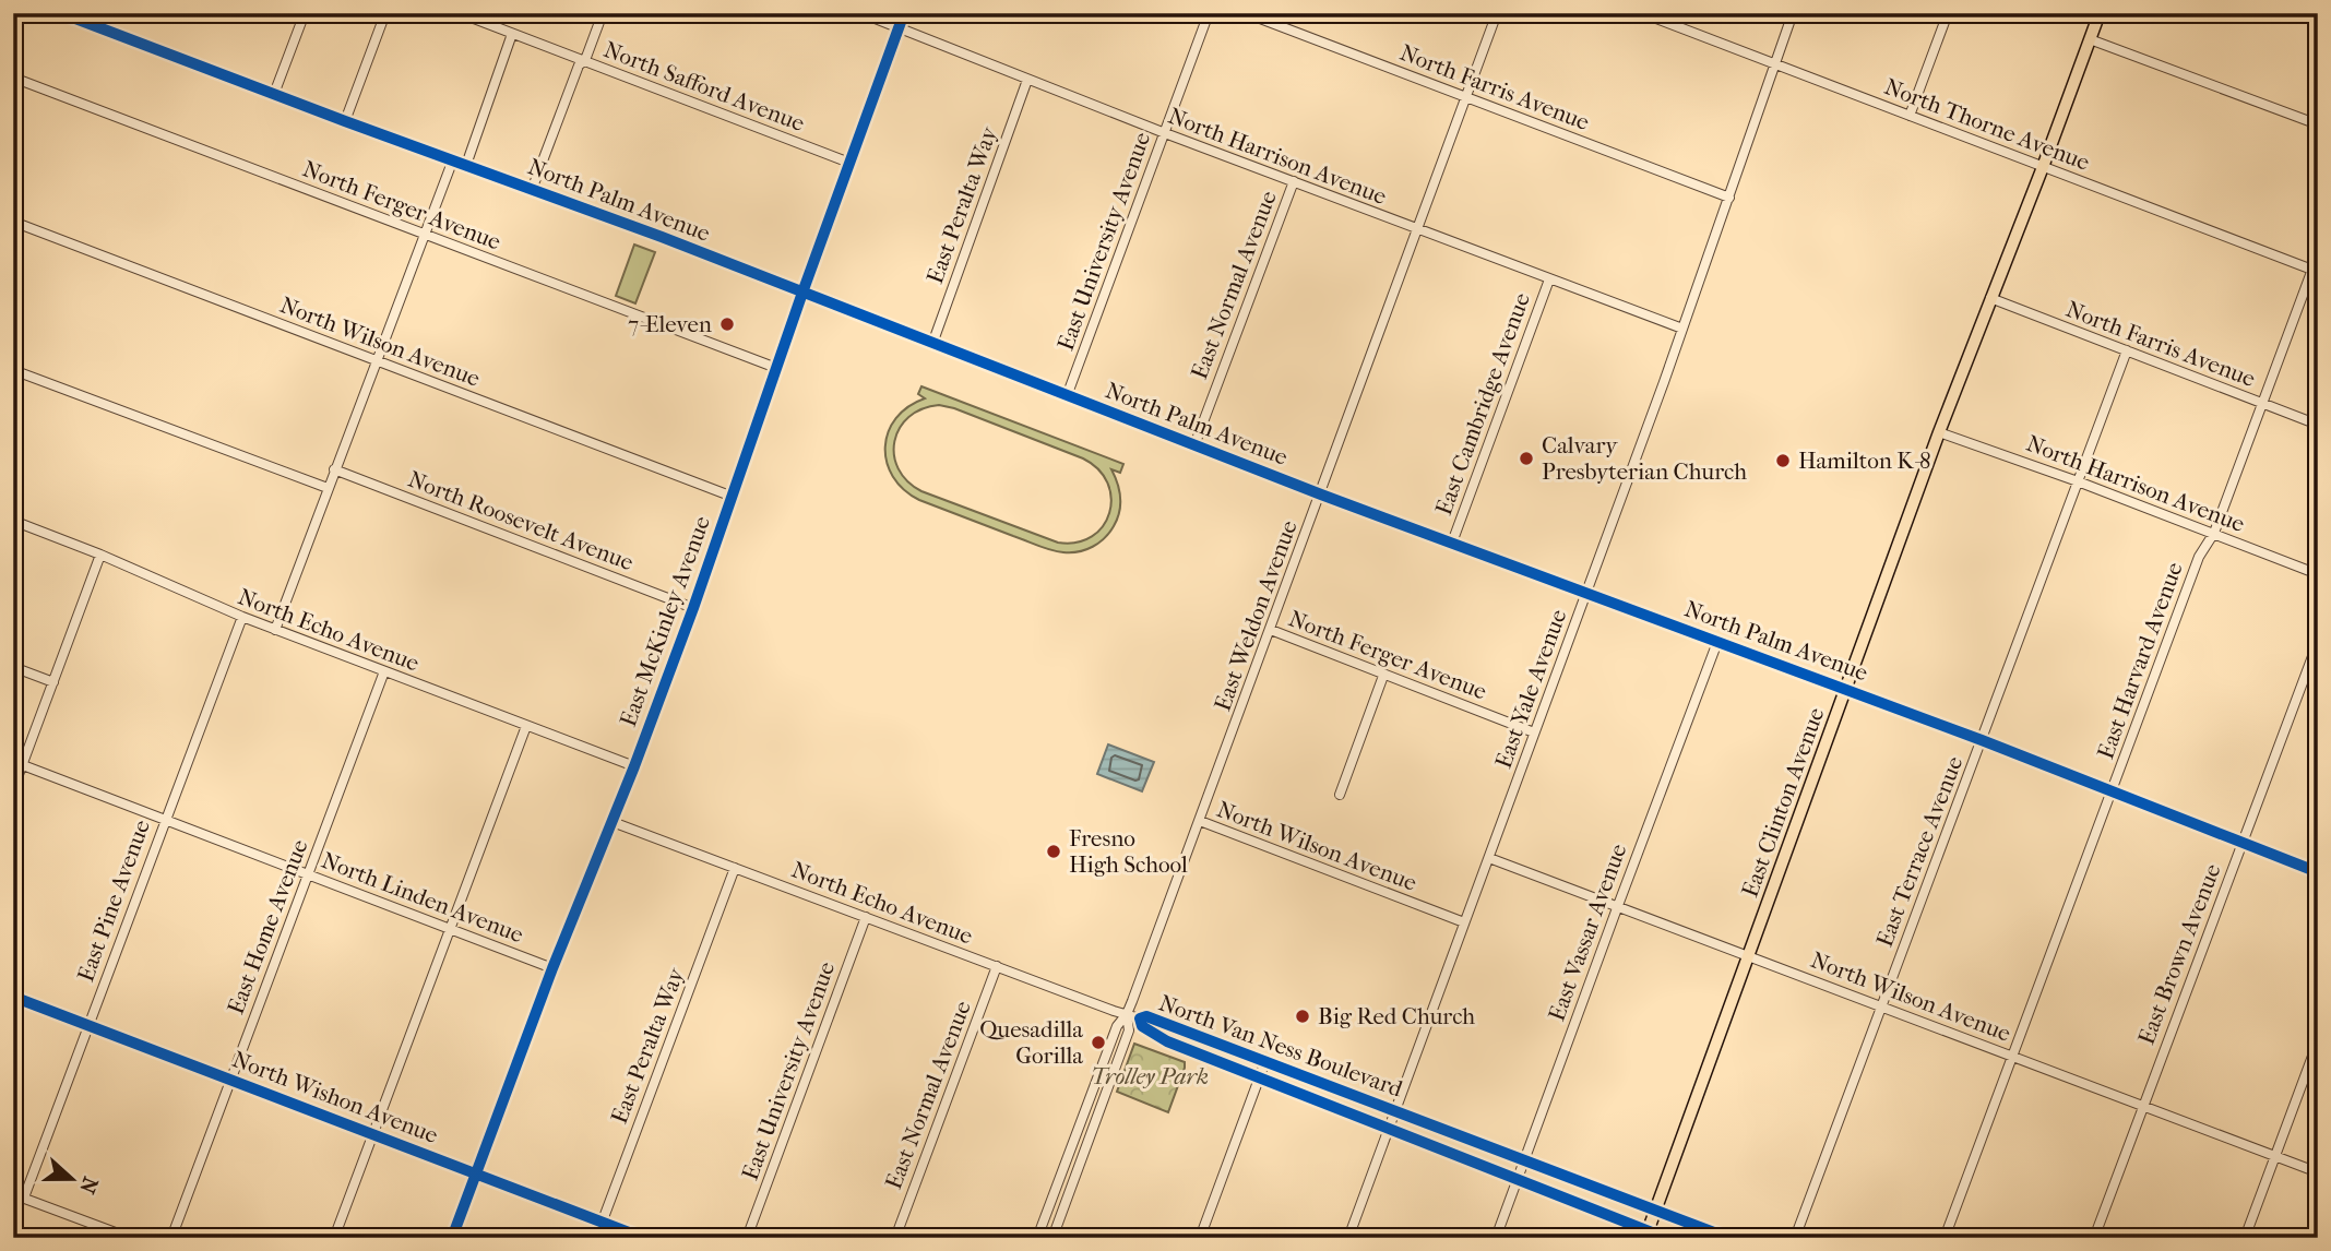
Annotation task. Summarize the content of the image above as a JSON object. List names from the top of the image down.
{
  "streets": {
    "main road": [
      "North Palm Avenue",
      "East McKinley Avenue",
      "East Clinton Avenue",
      "North Wishon Avenue"
    ],
    "street": [
      "North Safford Avenue",
      "North Farris Avenue",
      "North Thorne Avenue",
      "North Harrison Avenue",
      "North Ferger Avenue",
      "East Peralta Way",
      "East University Avenue",
      "East Normal Avenue",
      "North Wilson Avenue",
      "East Cambridge Avenue",
      "North Roosevelt Avenue",
      "East Weldon Avenue",
      "North Echo Avenue",
      "East Harvard Avenue",
      "East Yale Avenue",
      "East Terrace Avenue",
      "North Linden Avenue",
      "East Pine Avenue",
      "East Home Avenue",
      "East Vassar Avenue",
      "East Brown Avenue",
      "North Van Ness Boulevard"
    ]
  },
  "crossings": [
    ["North Safford Avenue", "East McKinley Avenue"],
    ["North Farris Avenue", "East Weldon Avenue"],
    ["North Farris Avenue", "East Harvard Avenue"],
    ["North Farris Avenue", "East Yale Avenue"],
    ["North Farris Avenue", "East Clinton Avenue"],
    ["North Farris Avenue", "East Terrace Avenue"],
    ["North Thorne Avenue", "East Harvard Avenue"],
    ["North Thorne Avenue", "East Yale Avenue"],
    ["North Thorne Avenue", "East Clinton Avenue"],
    ["North Harrison Avenue", "East Peralta Way"],
    ["North Harrison Avenue", "East University Avenue"],
    ["North Harrison Avenue", "East Normal Avenue"],
    ["North Harrison Avenue", "East Cambridge Avenue"],
    ["North Harrison Avenue", "East Weldon Avenue"],
    ["North Harrison Avenue", "East McKinley Avenue"],
    ["North Harrison Avenue", "East Harvard Avenue"],
    ["North Harrison Avenue", "East Yale Avenue"],
    ["North Harrison Avenue", "East Clinton Avenue"],
    ["North Harrison Avenue", "East Terrace Avenue"],
    ["North Palm Avenue", "East Peralta Way"],
    ["North Palm Avenue", "East University Avenue"],
    ["North Palm Avenue", "East Normal Avenue"],
    ["North Palm Avenue", "East Cambridge Avenue"],
    ["North Palm Avenue", "East Weldon Avenue"],
    ["North Palm Avenue", "East McKinley Avenue"],
    ["North Palm Avenue", "East Harvard Avenue"],
    ["North Palm Avenue", "East Yale Avenue"],
    ["North Palm Avenue", "East Clinton Avenue"],
    ["North Palm Avenue", "East Terrace Avenue"],
    ["North Palm Avenue", "East Vassar Avenue"],
    ["North Palm Avenue", "East Brown Avenue"],
    ["North Ferger Avenue", "East Weldon Avenue"],
    ["North Ferger Avenue", "East McKinley Avenue"],
    ["North Ferger Avenue", "East Yale Avenue"],
    ["East Peralta Way", "North Echo Avenue"],
    ["East Peralta Way", "North Wishon Avenue"],
    ["East University Avenue", "North Echo Avenue"],
    ["East Normal Avenue", "North Echo Avenue"],
    ["North Wilson Avenue", "East Weldon Avenue"],
    ["North Wilson Avenue", "East McKinley Avenue"],
    ["North Wilson Avenue", "East Harvard Avenue"],
    ["North Wilson Avenue", "East Yale Avenue"],
    ["North Wilson Avenue", "East Clinton Avenue"],
    ["North Wilson Avenue", "East Terrace Avenue"],
    ["North Wilson Avenue", "East Vassar Avenue"],
    ["North Wilson Avenue", "East Brown Avenue"],
    ["North Roosevelt Avenue", "East McKinley Avenue"],
    ["East Weldon Avenue", "North Echo Avenue"],
    ["East McKinley Avenue", "North Echo Avenue"],
    ["East McKinley Avenue", "North Linden Avenue"],
    ["East McKinley Avenue", "North Wishon Avenue"],
    ["North Echo Avenue", "East Pine Avenue"],
    ["North Echo Avenue", "East Home Avenue"],
    ["North Echo Avenue", "North Van Ness Boulevard"],
    ["East Yale Avenue", "North Van Ness Boulevard"],
    ["East Clinton Avenue", "North Van Ness Boulevard"],
    ["North Linden Avenue", "East Pine Avenue"],
    ["North Linden Avenue", "East Home Avenue"],
    ["East Pine Avenue", "North Wishon Avenue"],
    ["East Home Avenue", "North Wishon Avenue"],
    ["East Vassar Avenue", "North Van Ness Boulevard"]
  ],
  "parks": ["Trolley Park"],
  "places": [
    "7-Eleven",
    "Calvary Presbyterian Church",
    "Hamilton K-8",
    "Fresno High School",
    "Big Red Church",
    "Quesadilla Gorilla"
  ],
  "north": "right"
}
